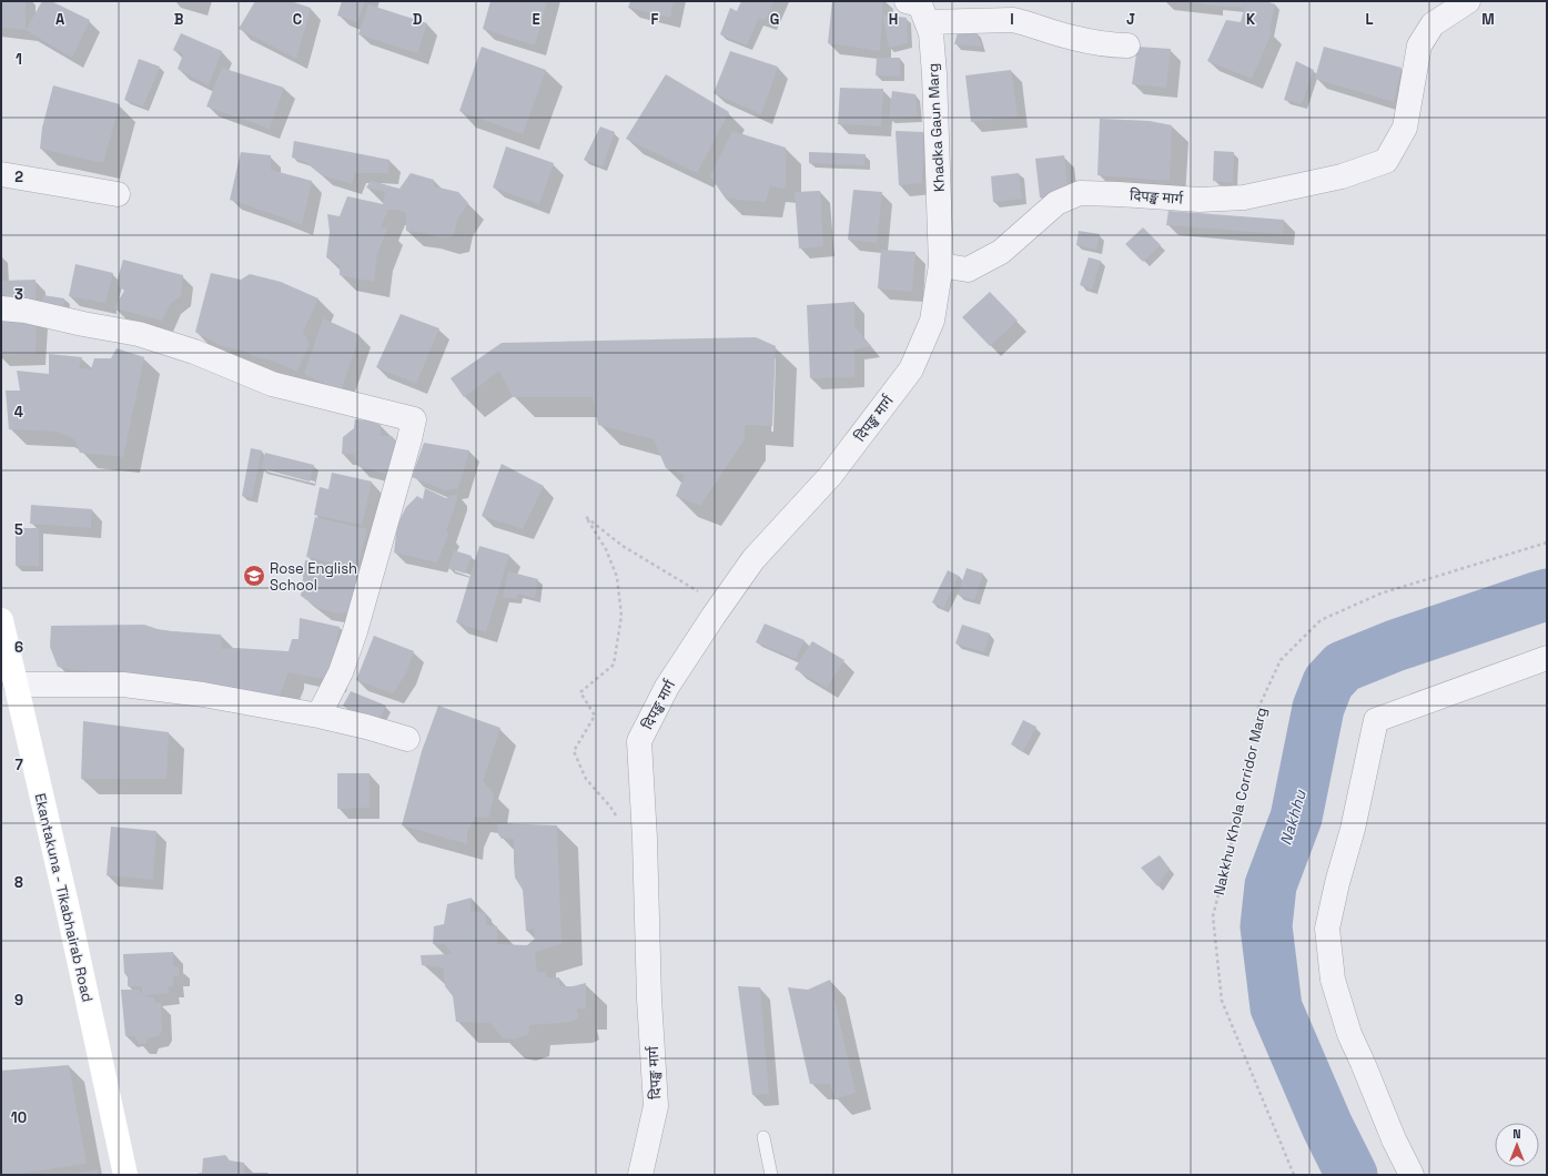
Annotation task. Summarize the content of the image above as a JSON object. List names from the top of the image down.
{
  "streets": {
    "main road": ["Ekantakuna - Tikabhairab Road"],
    "street": ["Khadka Gaun Marg", "दिपङ्ख मार्ग"],
    "path": ["Nakkhu Khola Corridor Marg"]
  },
  "crossings": [
    ["Khadka Gaun Marg", "दिपङ्ख मार्ग"]
  ],
  "water": ["Nakhhu"],
  "places": {
    "school or university": ["Rose English School"]
  },
  "north": "top",
  "grid": {
    "columns": [
      "A",
      "B",
      "C",
      "D",
      "E",
      "F",
      "G",
      "H",
      "I",
      "J",
      "K",
      "L",
      "M"
    ],
    "rows": [
      "1",
      "2",
      "3",
      "4",
      "5",
      "6",
      "7",
      "8",
      "9",
      "10"
    ]
  }
}
